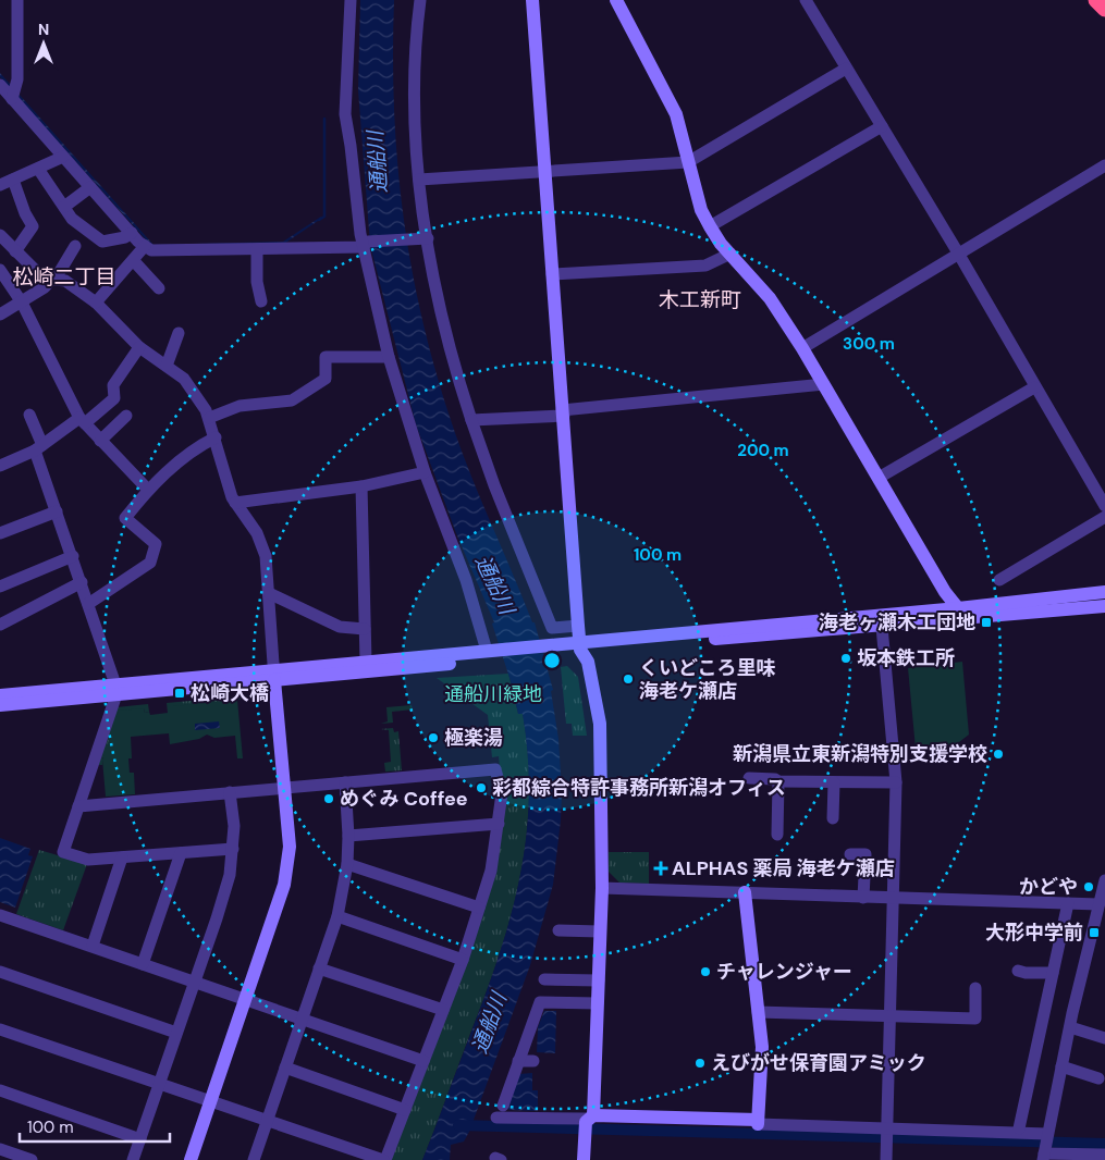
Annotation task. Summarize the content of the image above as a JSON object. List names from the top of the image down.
{
  "districts": ["松崎二丁目", "木工新町"],
  "water": ["通船川"],
  "parks": ["通船川緑地"],
  "places": {
    "transit": ["海老ヶ瀬木工団地", "松崎大橋", "大形中学前"],
    "other": [
      "坂本鉄工所",
      "くいどころ里味 海老ケ瀬店",
      "極楽湯",
      "新潟県立東新潟特別支援学校",
      "彩都綜合特許事務所新潟オフィス",
      "めぐみ Coffee",
      "かどや",
      "チャレンジャー",
      "えびがせ保育園アミック"
    ],
    "health": ["ALPHAS 薬局 海老ケ瀬店"]
  },
  "scale_bar": "100 m",
  "north": "top",
  "rings": ["300 m", "200 m", "100 m"]
}
